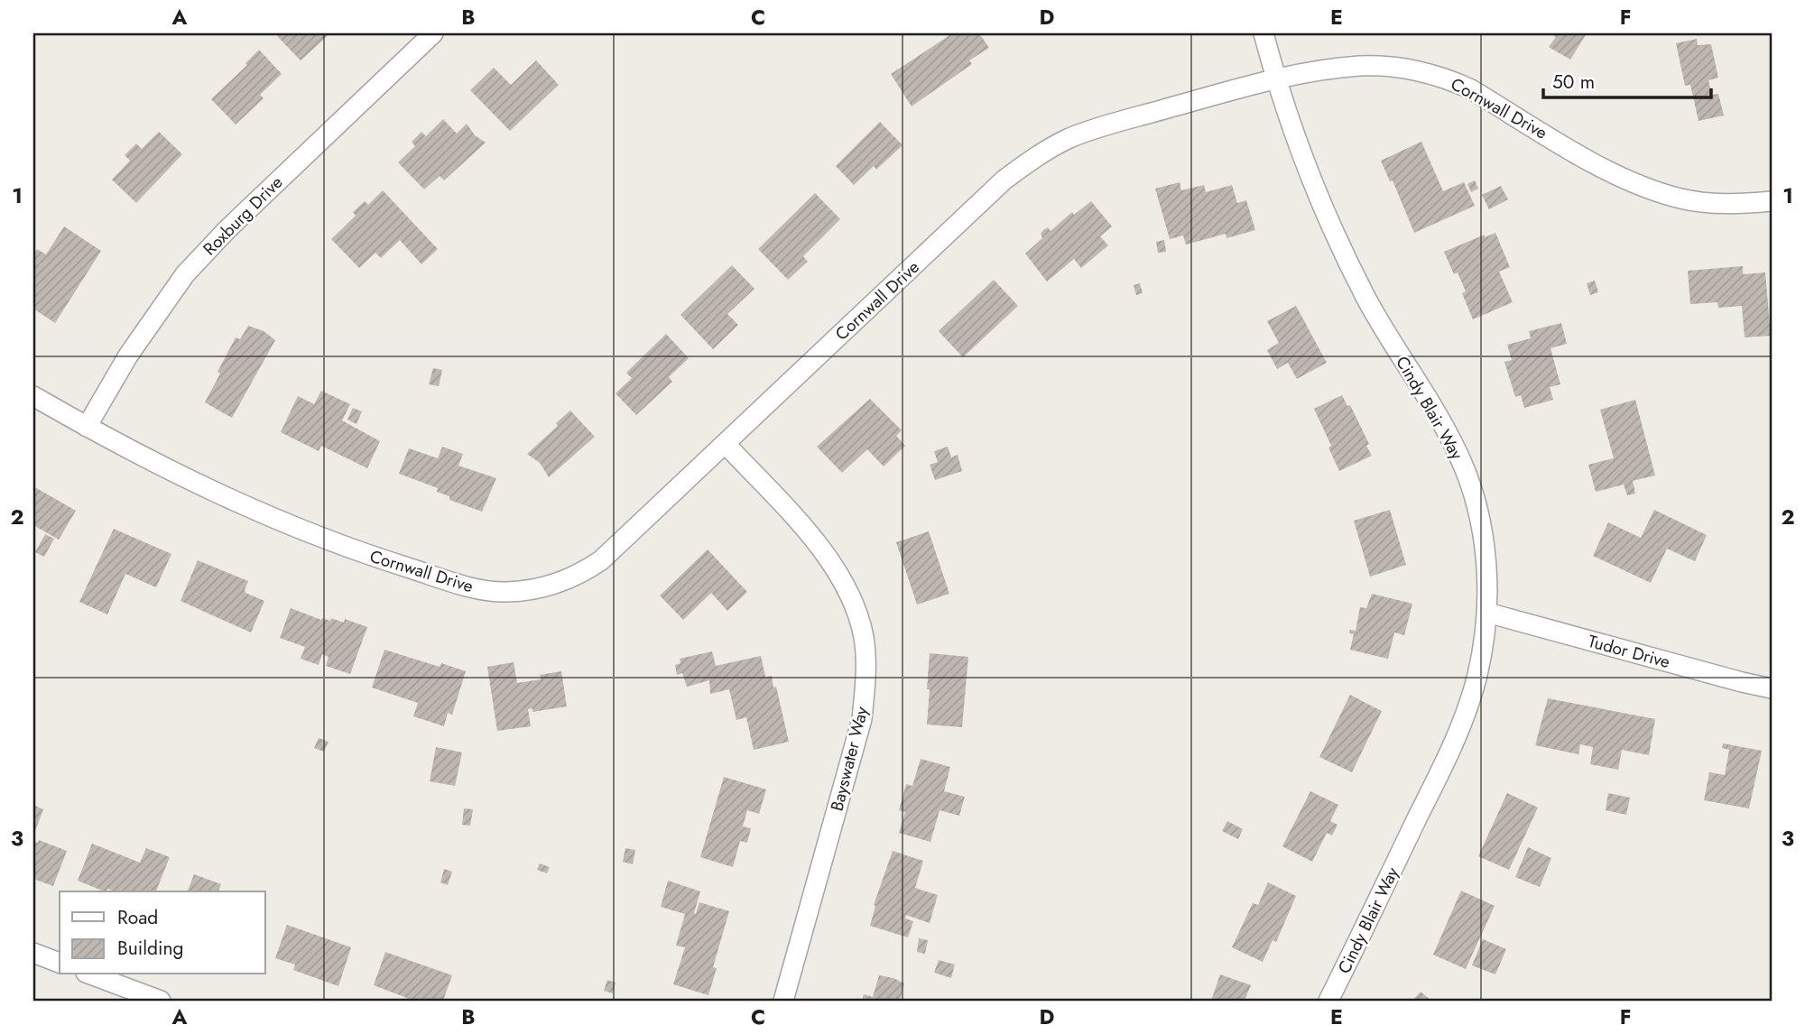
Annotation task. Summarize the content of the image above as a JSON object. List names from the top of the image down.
{
  "streets": {
    "street": [
      "Cornwall Drive",
      "Roxburg Drive",
      "Cindy Blair Way",
      "Tudor Drive",
      "Bayswater Way"
    ]
  },
  "crossings": [
    ["Cornwall Drive", "Roxburg Drive"],
    ["Cornwall Drive", "Cindy Blair Way"],
    ["Cornwall Drive", "Bayswater Way"],
    ["Cindy Blair Way", "Tudor Drive"]
  ],
  "legend": ["Road", "Building"],
  "scale_bar": "50 m",
  "grid": {
    "columns": [
      "A",
      "B",
      "C",
      "D",
      "E",
      "F"
    ],
    "rows": ["1", "2", "3"]
  }
}
